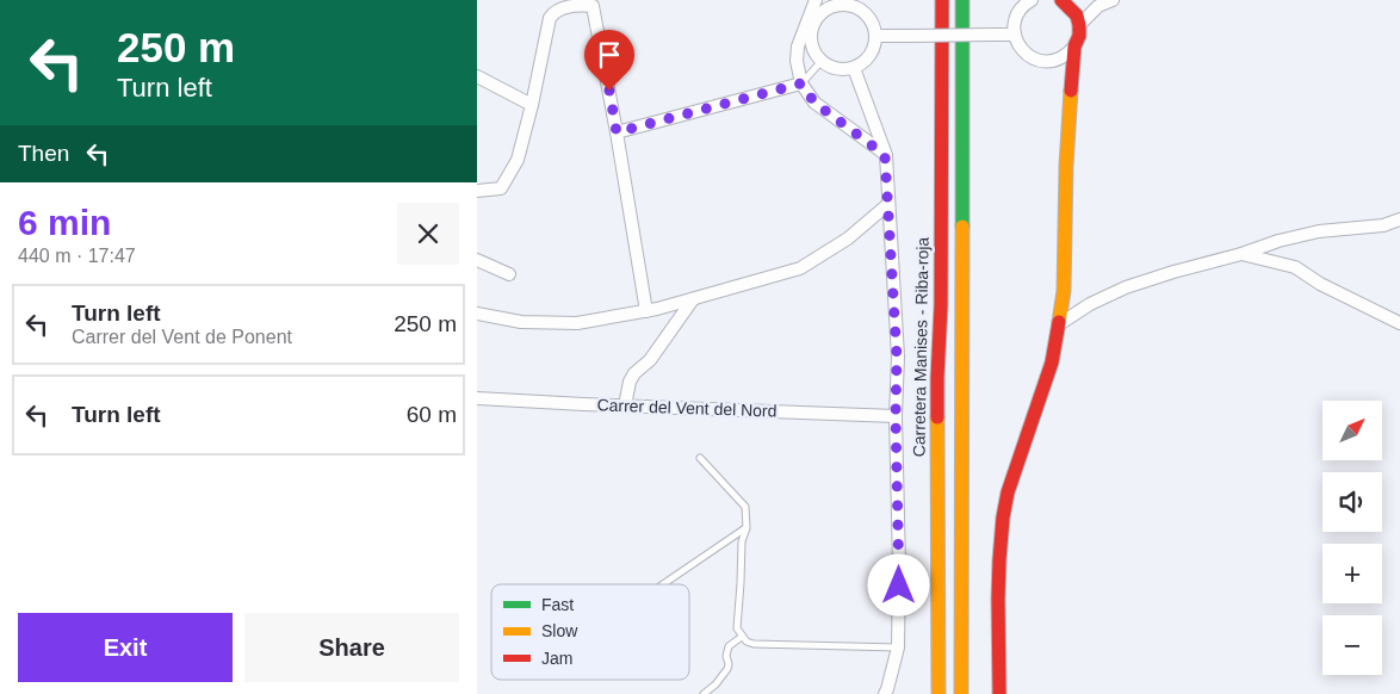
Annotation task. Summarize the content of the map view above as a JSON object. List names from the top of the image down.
{
  "streets": {
    "main road": ["Carretera Manises - Riba-roja"],
    "street": ["Carrer del Vent del Nord"]
  },
  "legend": ["Fast", "Slow", "Jam"],
  "north": "top right",
  "page": {
    "turn": ["250 m", "Turn left"],
    "then": "Then",
    "heading": ["6 min", "440 m · 17:47"],
    "list": [
      {
        "name": "Turn left",
        "note": "Carrer del Vent de Ponent",
        "value": "250 m"
      },
      {
        "name": "Turn left",
        "value": "60 m"
      }
    ],
    "map_buttons": ["+", "−"],
    "buttons": ["Exit", "Share"]
  }
}
